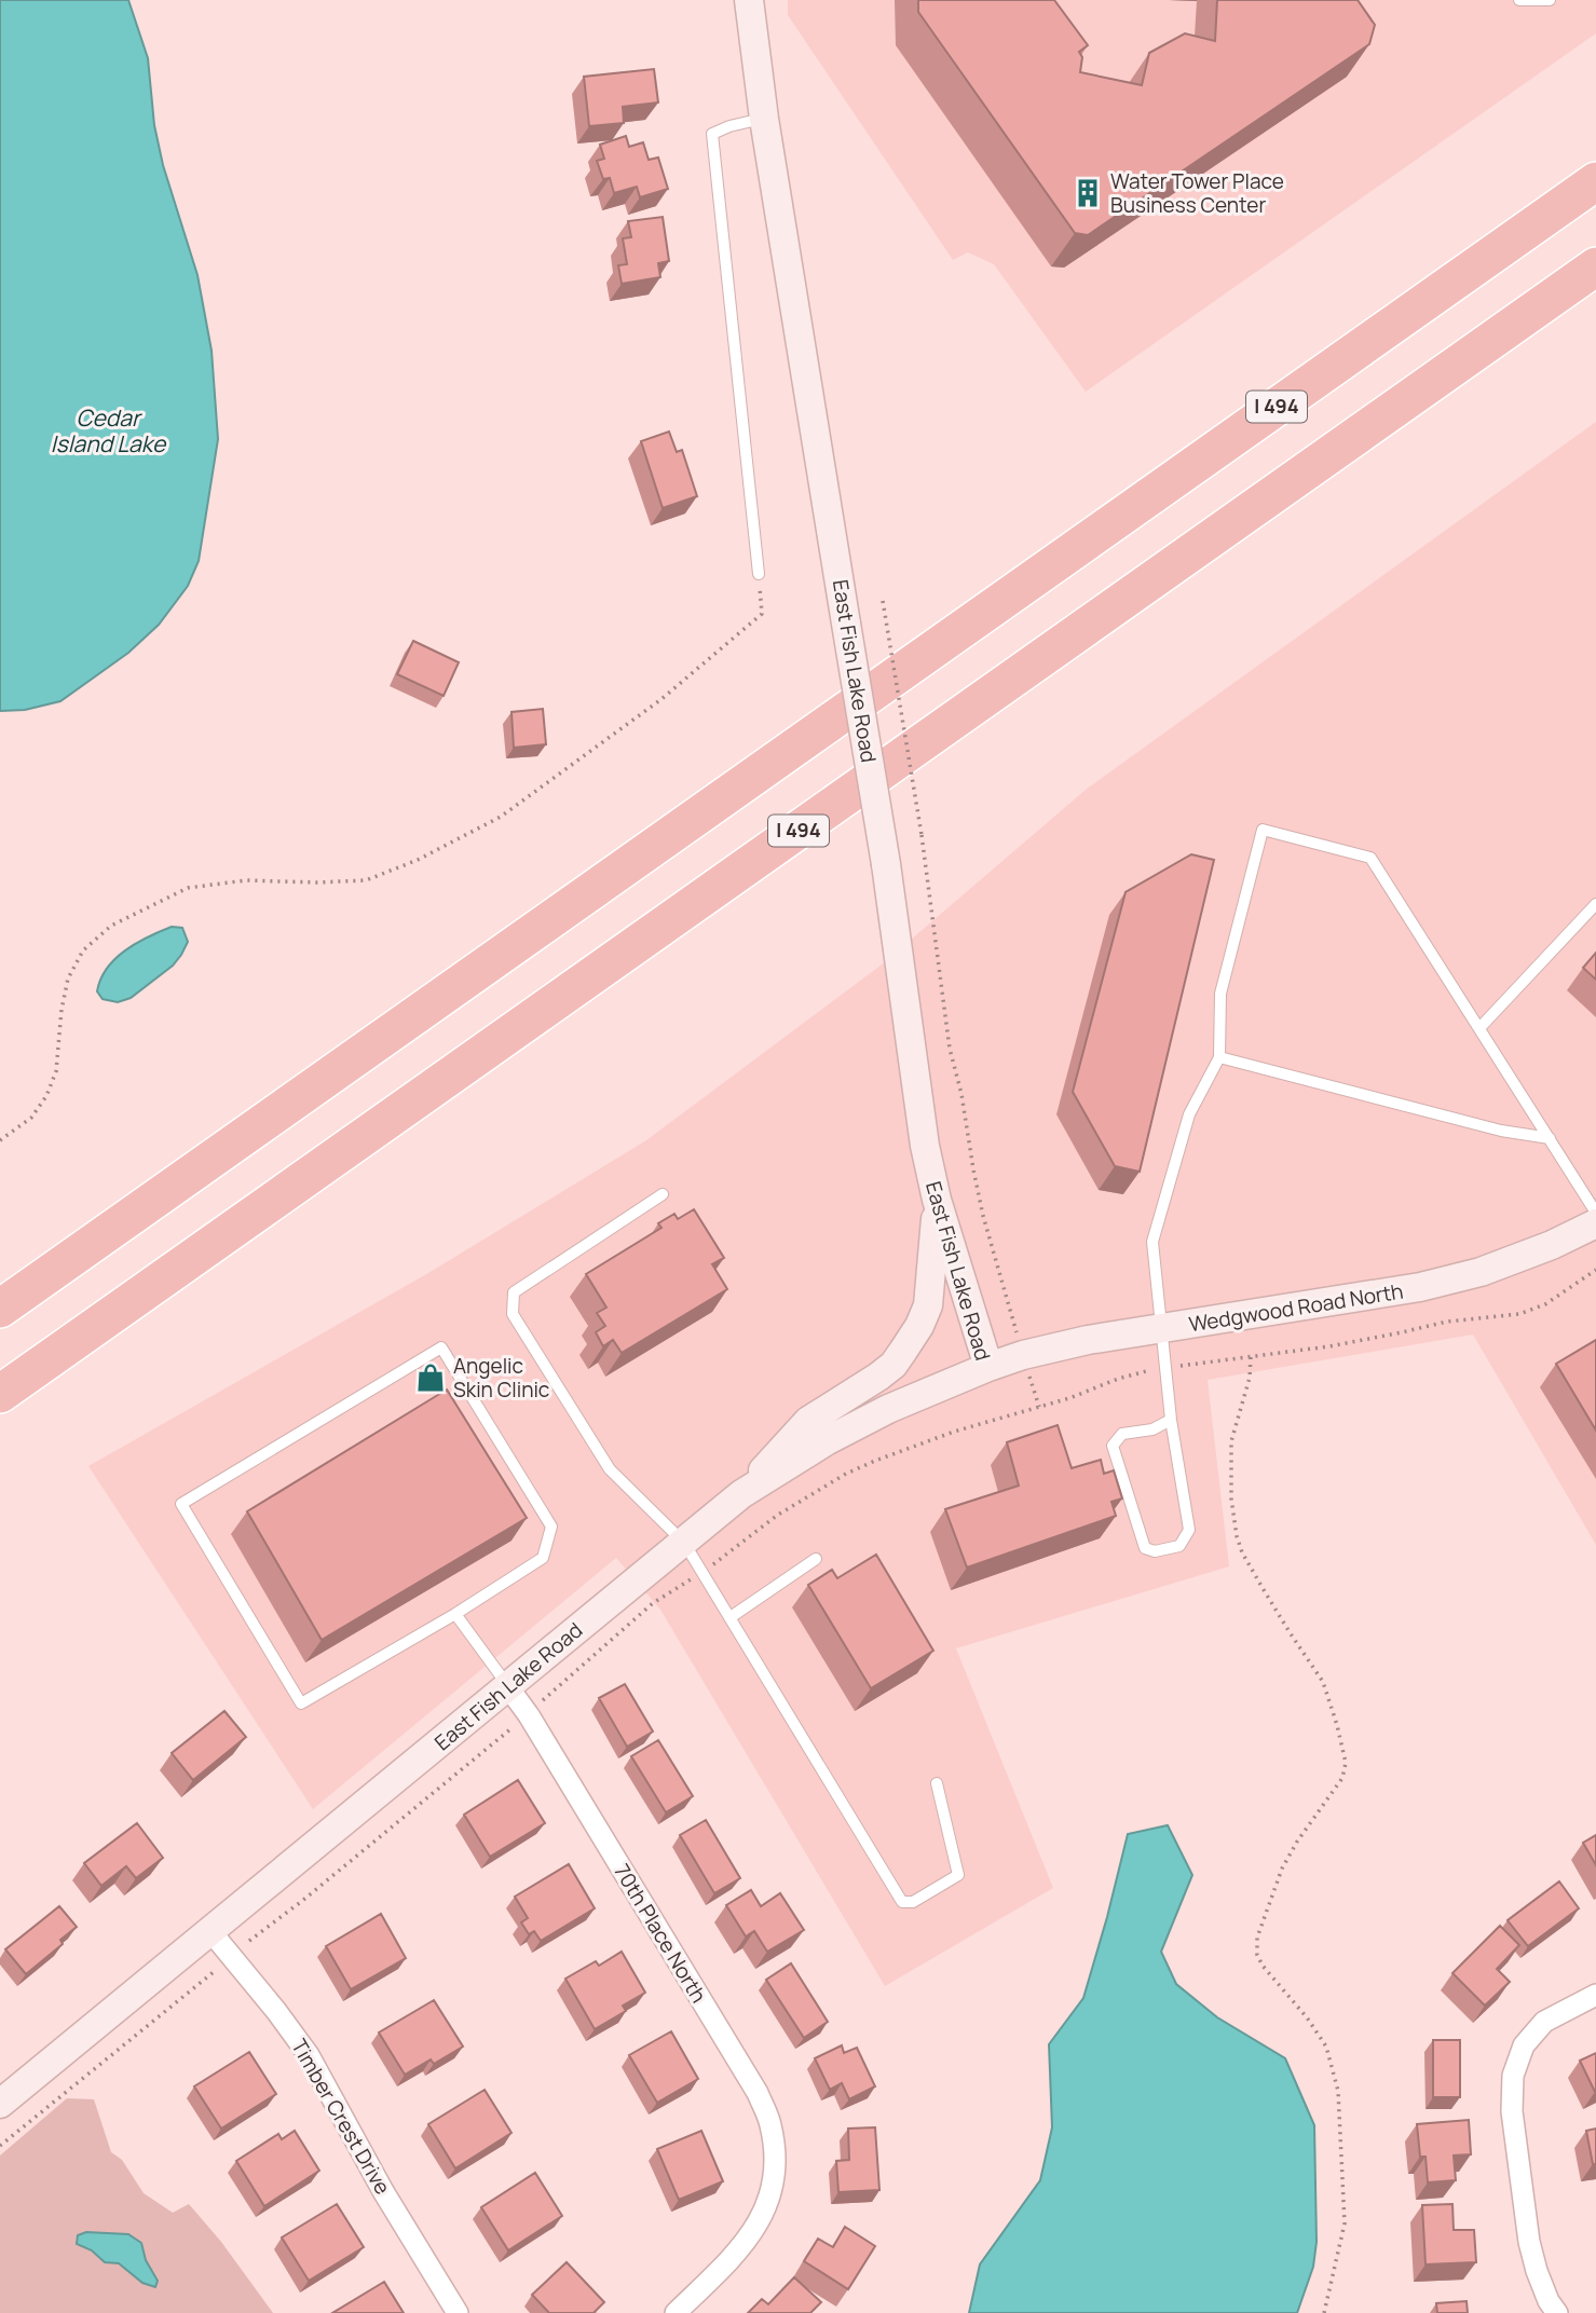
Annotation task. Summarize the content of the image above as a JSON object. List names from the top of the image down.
{
  "streets": {
    "highway": ["I 494"],
    "street": [
      "East Fish Lake Road",
      "Wedgwood Road North",
      "70th Place North",
      "Timber Crest Drive"
    ]
  },
  "crossings": [
    ["East Fish Lake Road", "Wedgwood Road North"],
    ["East Fish Lake Road", "70th Place North"],
    ["East Fish Lake Road", "Timber Crest Drive"]
  ],
  "water": ["Cedar Island Lake"],
  "places": {
    "building": ["Water Tower Place Business Center"],
    "shop": ["Angelic Skin Clinic"]
  }
}
